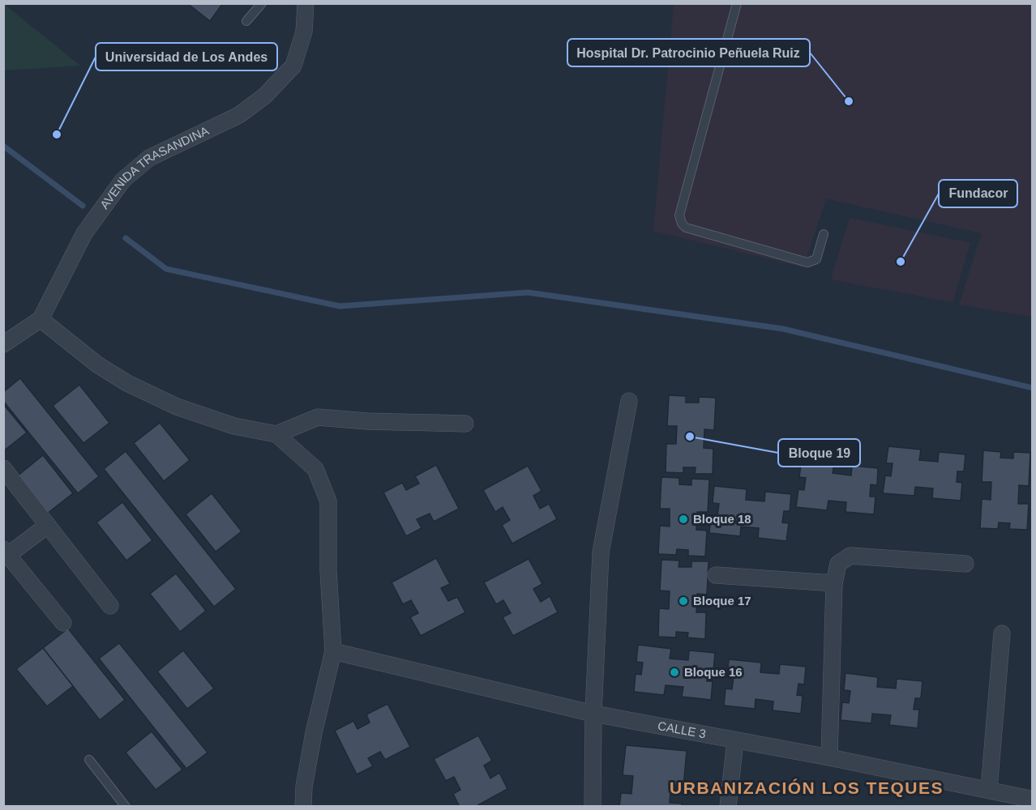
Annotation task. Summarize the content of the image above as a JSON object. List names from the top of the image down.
{
  "streets": {
    "street": ["AVENIDA TRASANDINA", "CALLE 3"]
  },
  "districts": ["URBANIZACIÓN LOS TEQUES"],
  "places": [
    "Hospital Dr. Patrocinio Peñuela Ruiz",
    "Universidad de Los Andes",
    "Fundacor",
    "Bloque 19",
    "Bloque 18",
    "Bloque 17",
    "Bloque 16"
  ]
}
